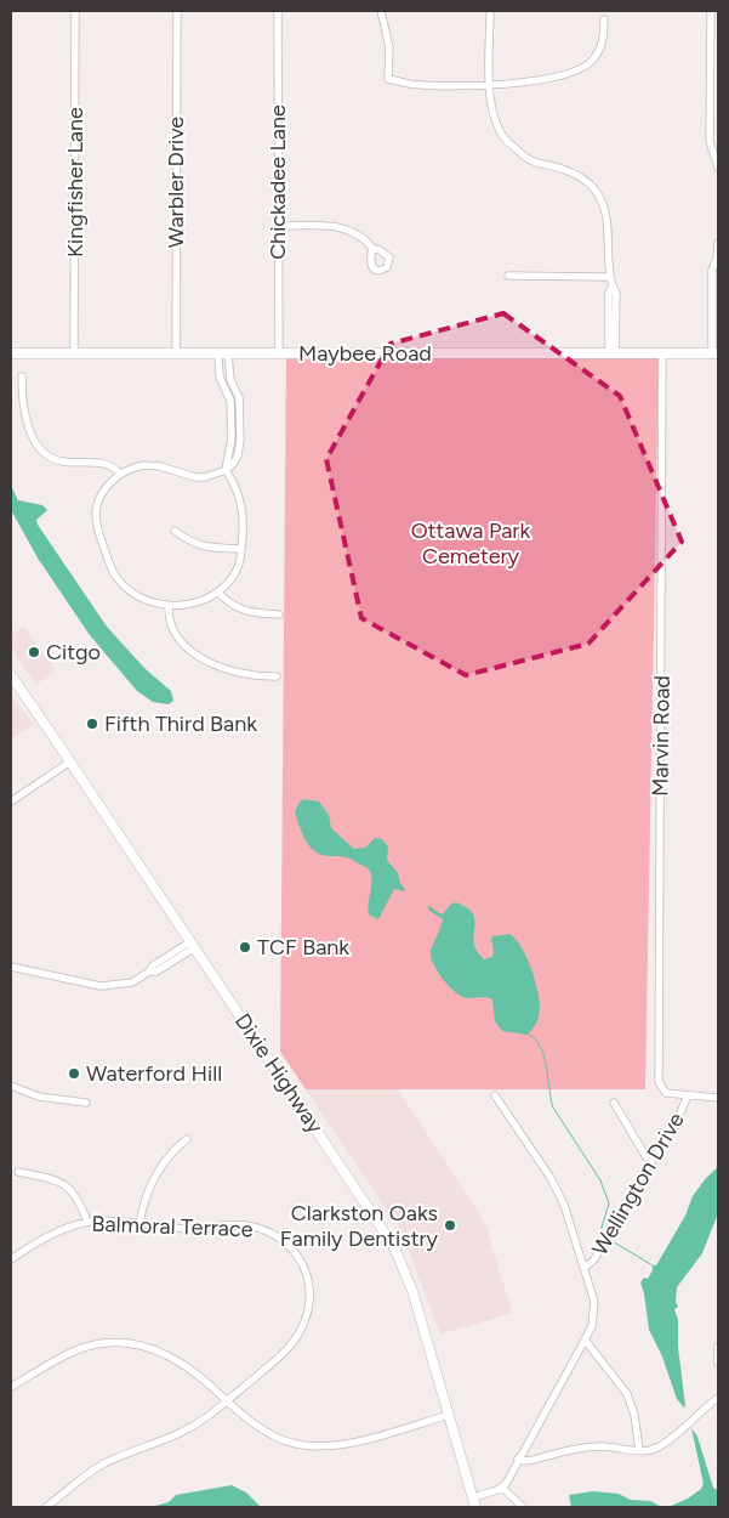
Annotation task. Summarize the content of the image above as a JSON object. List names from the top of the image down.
{
  "streets": {
    "main road": ["Maybee Road", "Dixie Highway"],
    "street": [
      "Kingfisher Lane",
      "Warbler Drive",
      "Chickadee Lane",
      "Marvin Road",
      "Wellington Drive",
      "Balmoral Terrace"
    ]
  },
  "crossings": [
    ["Kingfisher Lane", "Maybee Road"],
    ["Warbler Drive", "Maybee Road"],
    ["Chickadee Lane", "Maybee Road"],
    ["Maybee Road", "Marvin Road"],
    ["Marvin Road", "Wellington Drive"]
  ],
  "parks": ["Ottawa Park Cemetery"],
  "places": [
    "Citgo",
    "Fifth Third Bank",
    "TCF Bank",
    "Waterford Hill",
    "Clarkston Oaks Family Dentistry"
  ]
}
